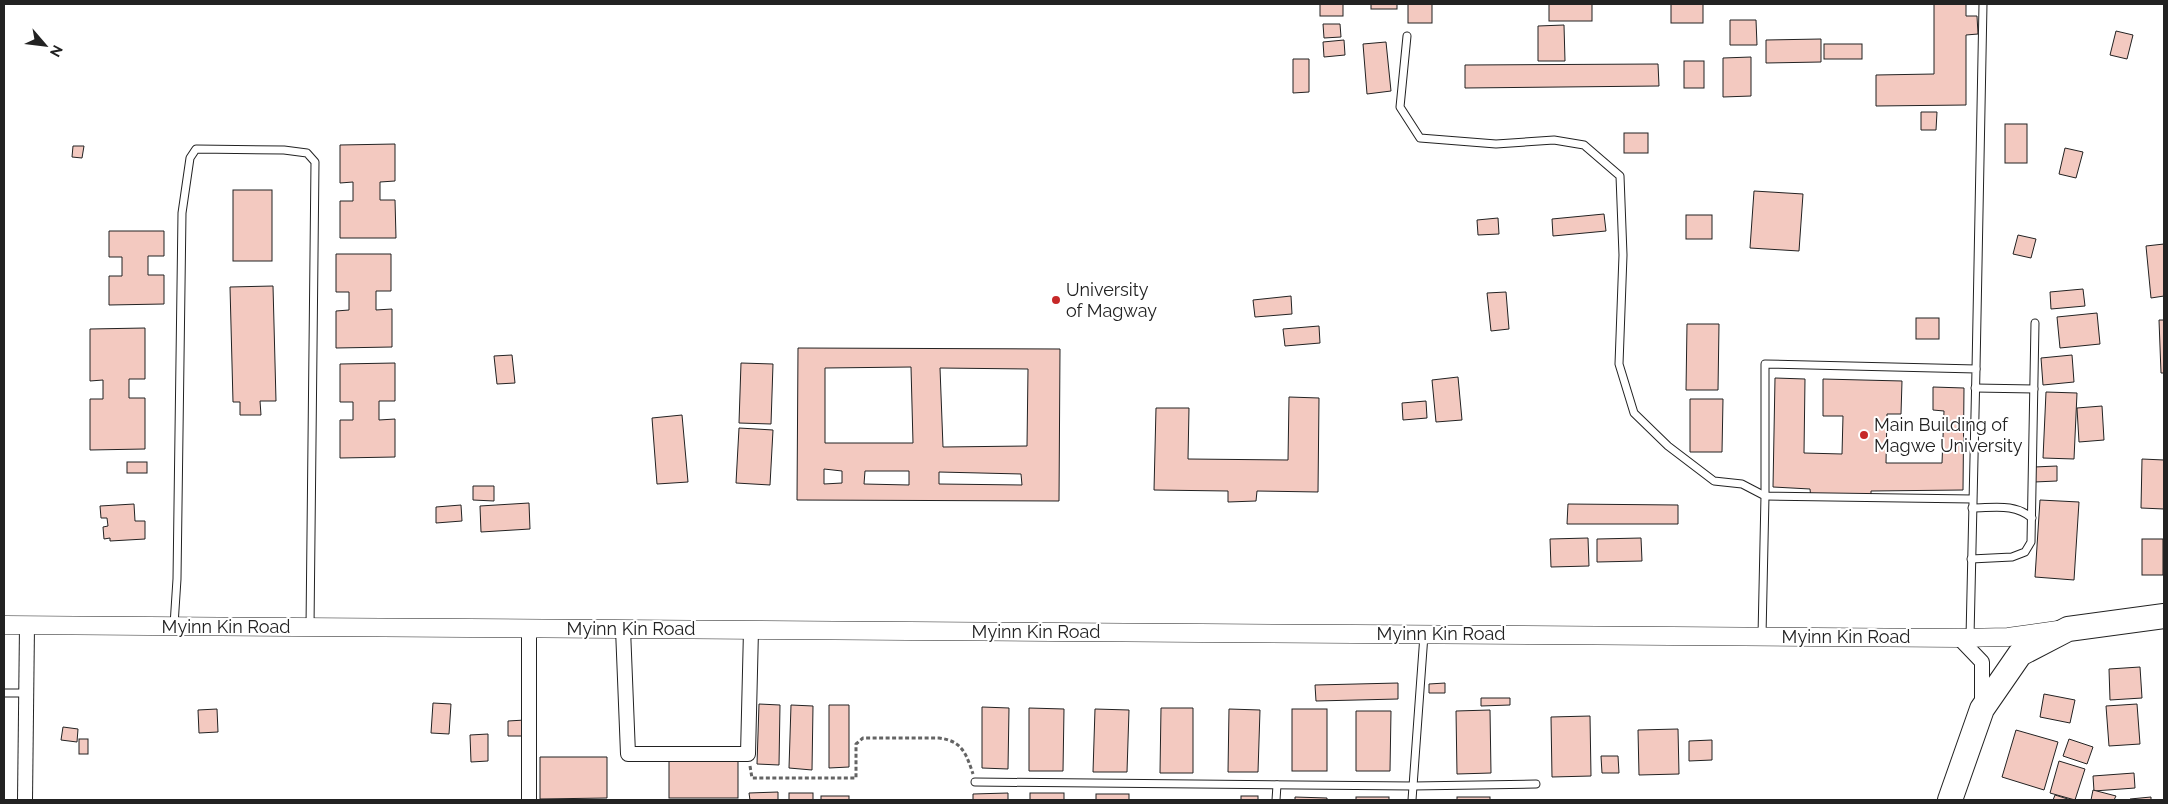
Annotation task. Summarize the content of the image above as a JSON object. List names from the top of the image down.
{
  "streets": {
    "street": ["Myinn Kin Road"]
  },
  "places": ["University of Magway", "Main Building of Magwe University"],
  "north": "bottom right"
}
